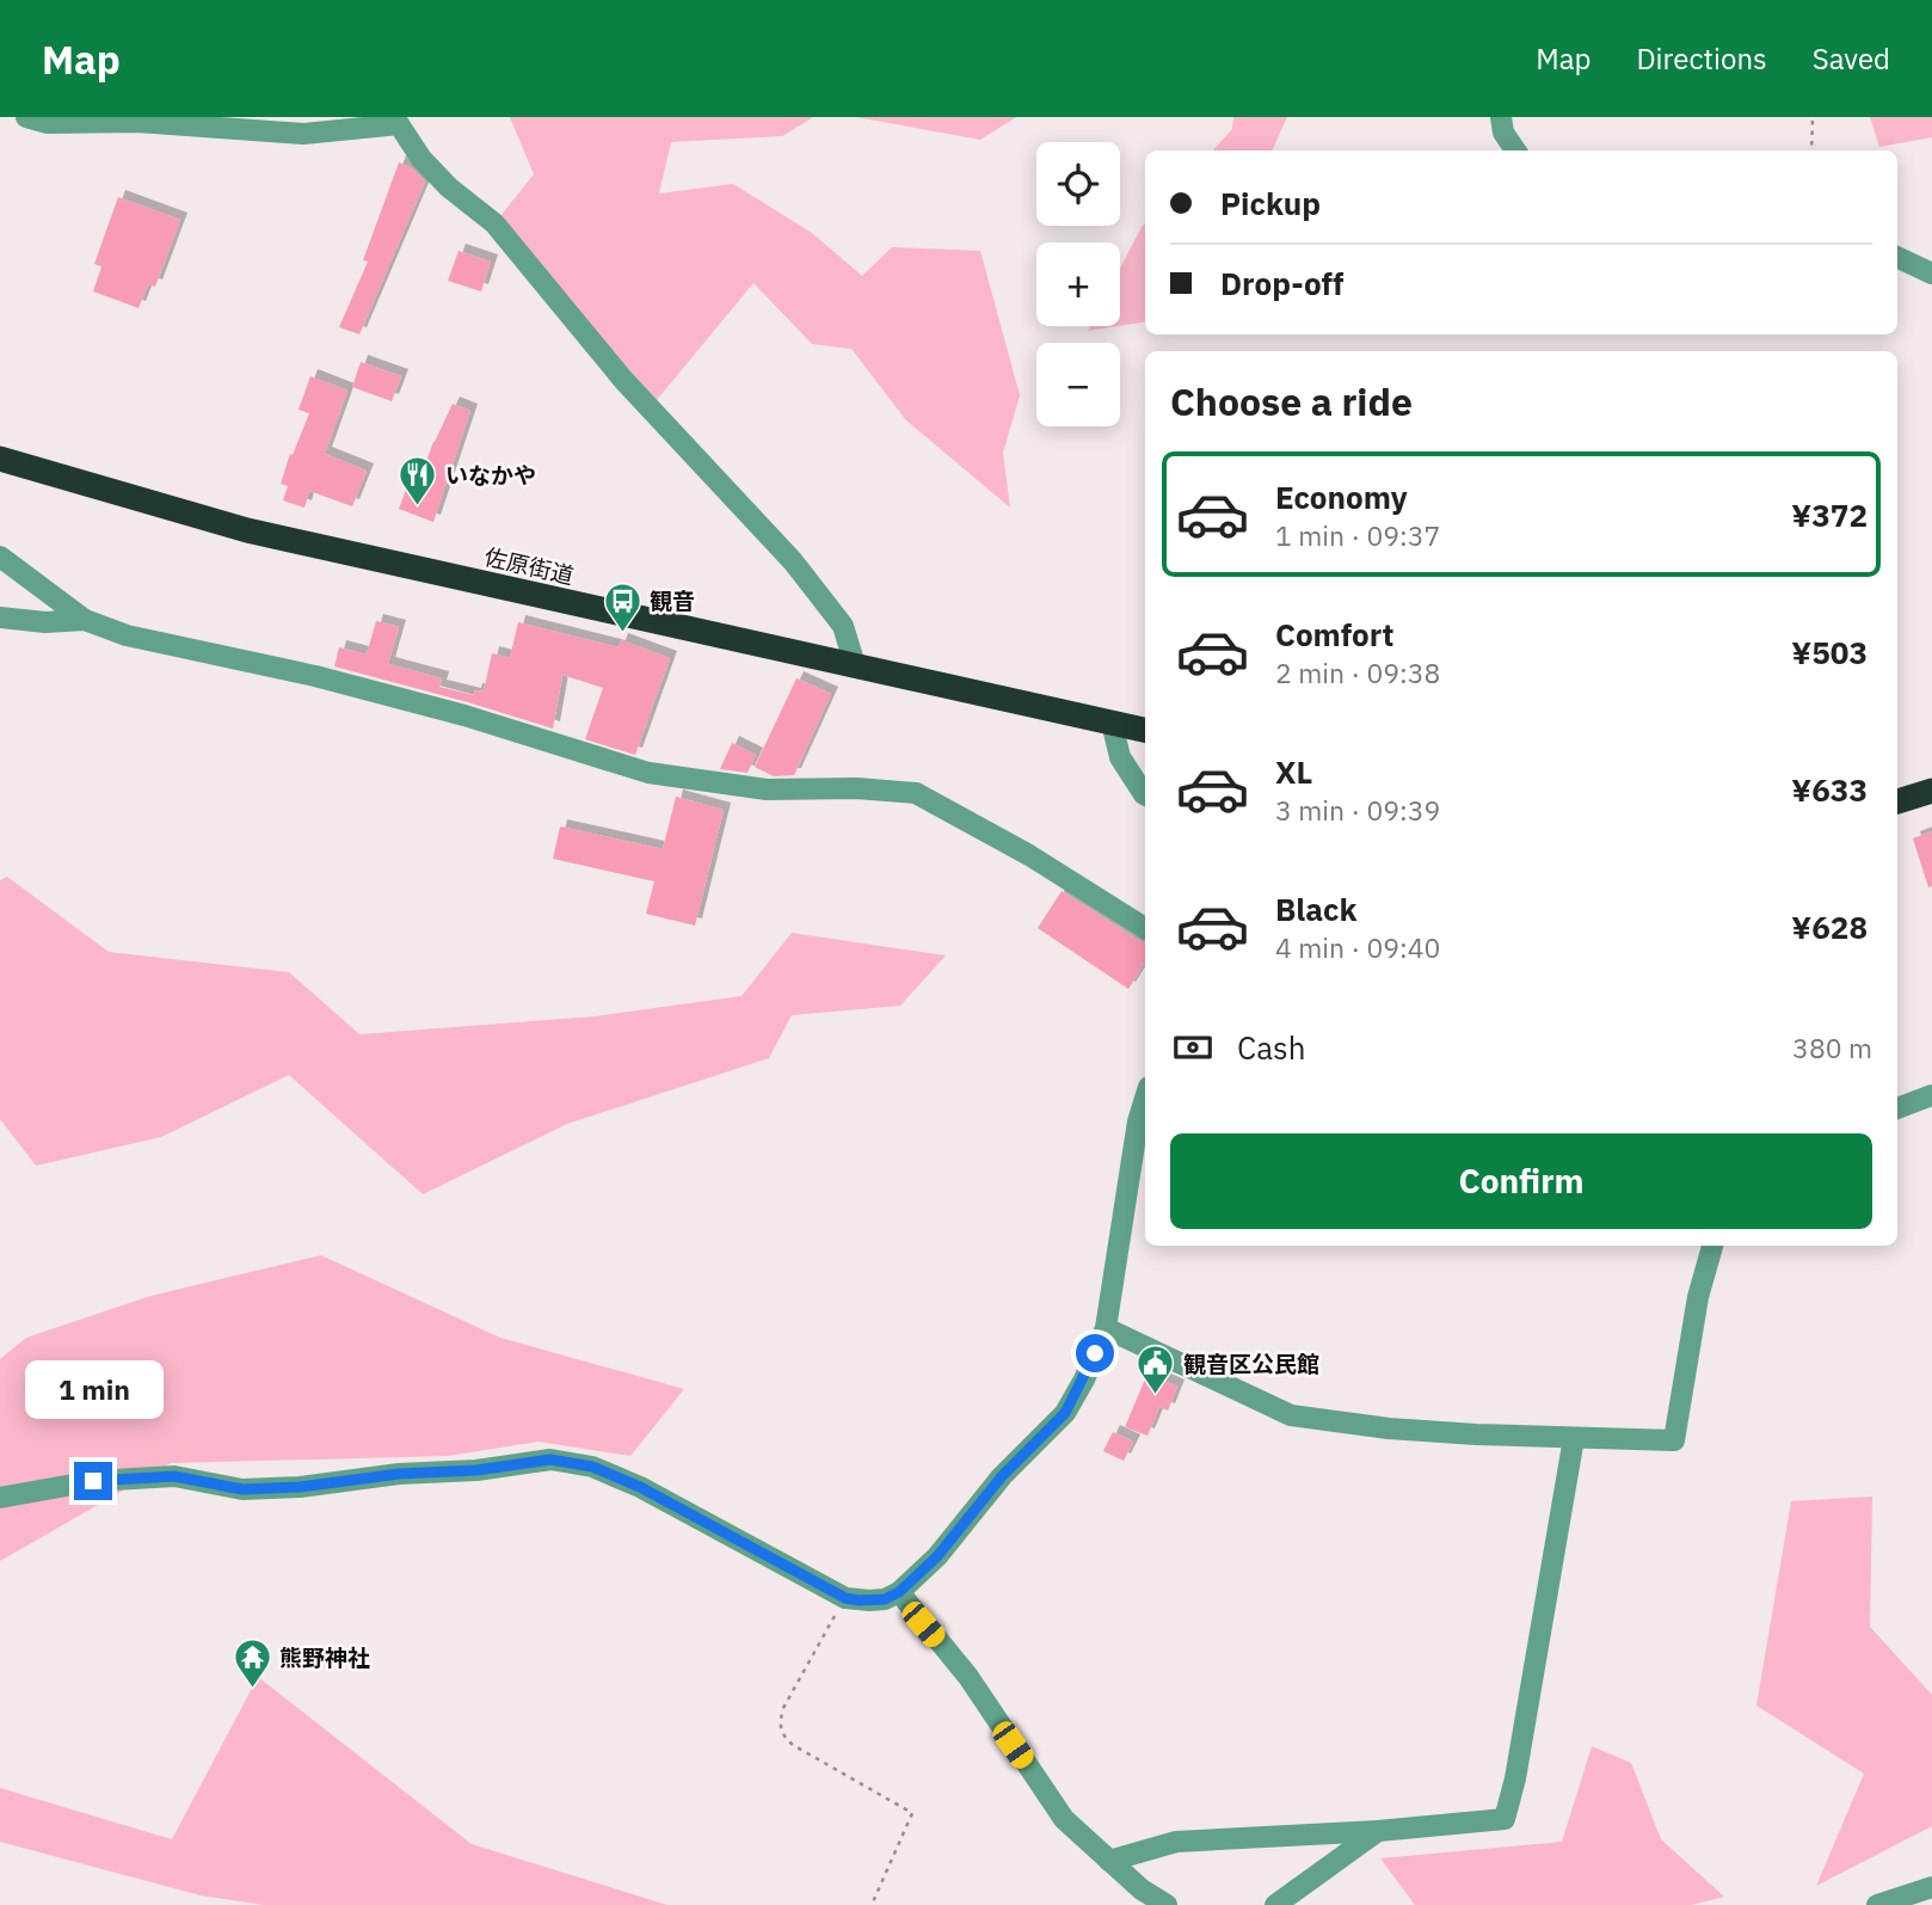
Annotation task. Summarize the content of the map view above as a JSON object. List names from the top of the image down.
{
  "streets": {
    "highway": ["佐原街道"]
  },
  "places": {
    "restaurant": ["いなかや"],
    "bus stop": ["観音"],
    "public building": ["観音区公民館"],
    "temple": ["熊野神社"]
  },
  "page": {
    "header": "Map",
    "nav": ["Map", "Directions", "Saved"],
    "map_buttons": ["+", "−"],
    "banner": ["Pickup", "Drop-off"],
    "heading": "Choose a ride",
    "list": [
      {
        "name": "Economy",
        "note": "1 min · 09:37",
        "value": "¥372"
      },
      {
        "name": "Comfort",
        "note": "2 min · 09:38",
        "value": "¥503"
      },
      {
        "name": "XL",
        "note": "3 min · 09:39",
        "value": "¥633"
      },
      {
        "name": "Black",
        "note": "4 min · 09:40",
        "value": "¥628"
      }
    ],
    "pay": ["Cash", "380 m"],
    "buttons": "Confirm",
    "bubble": "1 min"
  }
}
